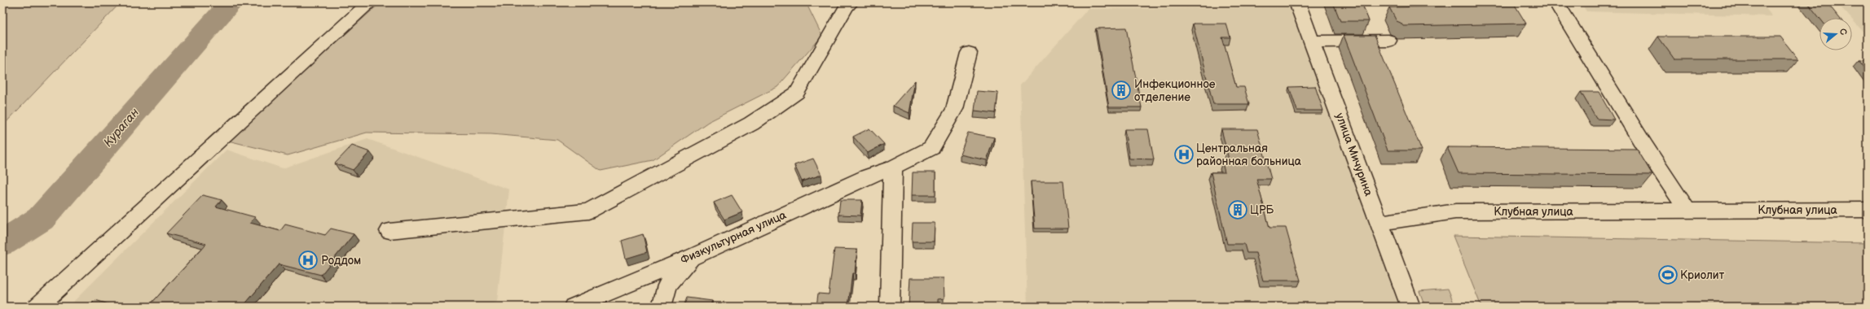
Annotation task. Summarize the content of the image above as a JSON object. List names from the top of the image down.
{
  "streets": {
    "street": ["улица Мичурина", "Клубная улица", "Физкультурная улица"]
  },
  "crossings": [
    ["улица Мичурина", "Клубная улица"]
  ],
  "water": ["Кураган"],
  "places": {
    "building": ["Инфекционное отделение", "ЦРБ"],
    "hospital": ["Центральная районная больница", "Роддом"],
    "sports": ["Криолит"]
  },
  "north": "right"
}
